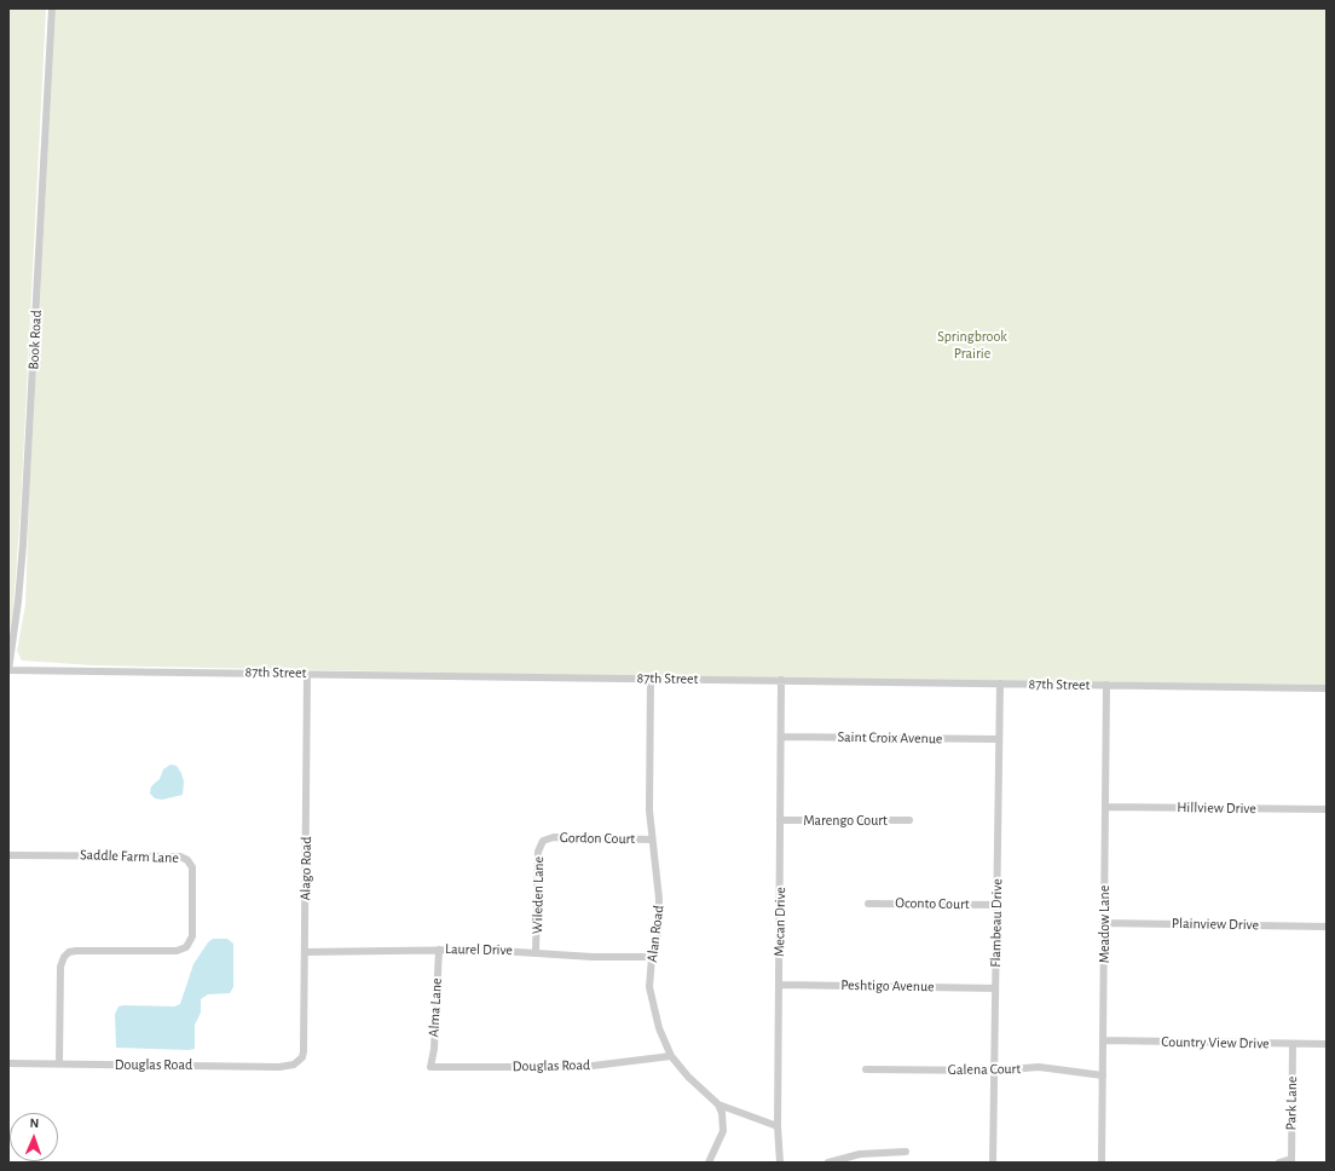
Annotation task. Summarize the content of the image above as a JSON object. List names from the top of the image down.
{
  "streets": {
    "street": [
      "Book Road",
      "87th Street",
      "Saint Croix Avenue",
      "Hillview Drive",
      "Marengo Court",
      "Gordon Court",
      "Saddle Farm Lane",
      "Alago Road",
      "Wileden Lane",
      "Oconto Court",
      "Mecan Drive",
      "Flambeau Drive",
      "Meadow Lane",
      "Plainview Drive",
      "Alan Road",
      "Laurel Drive",
      "Peshtigo Avenue",
      "Alma Lane",
      "Country View Drive",
      "Douglas Road",
      "Galena Court",
      "Park Lane"
    ]
  },
  "crossings": [
    ["Book Road", "87th Street"],
    ["87th Street", "Alago Road"],
    ["87th Street", "Mecan Drive"],
    ["87th Street", "Flambeau Drive"],
    ["87th Street", "Meadow Lane"],
    ["87th Street", "Alan Road"],
    ["Saint Croix Avenue", "Mecan Drive"],
    ["Saint Croix Avenue", "Flambeau Drive"],
    ["Hillview Drive", "Meadow Lane"],
    ["Marengo Court", "Mecan Drive"],
    ["Gordon Court", "Wileden Lane"],
    ["Gordon Court", "Alan Road"],
    ["Saddle Farm Lane", "Douglas Road"],
    ["Alago Road", "Laurel Drive"],
    ["Alago Road", "Douglas Road"],
    ["Wileden Lane", "Laurel Drive"],
    ["Oconto Court", "Flambeau Drive"],
    ["Mecan Drive", "Peshtigo Avenue"],
    ["Flambeau Drive", "Peshtigo Avenue"],
    ["Flambeau Drive", "Galena Court"],
    ["Meadow Lane", "Plainview Drive"],
    ["Meadow Lane", "Country View Drive"],
    ["Meadow Lane", "Galena Court"],
    ["Alan Road", "Laurel Drive"],
    ["Alan Road", "Douglas Road"],
    ["Laurel Drive", "Alma Lane"],
    ["Alma Lane", "Douglas Road"],
    ["Country View Drive", "Park Lane"]
  ],
  "parks": ["Springbrook Prairie"],
  "north": "top"
}
